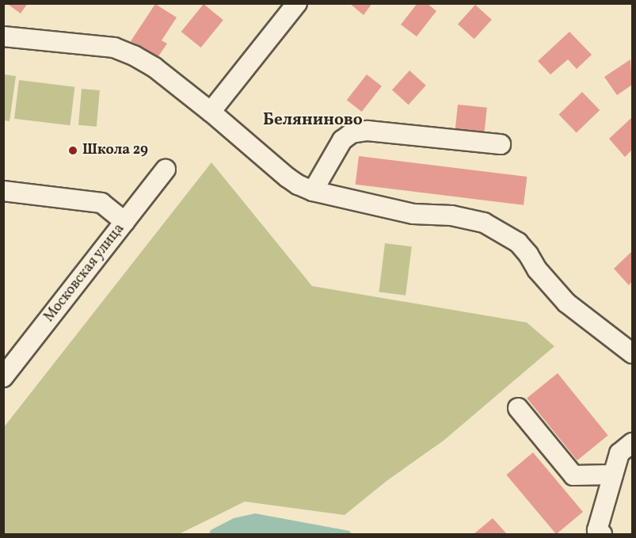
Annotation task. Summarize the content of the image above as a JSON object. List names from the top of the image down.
{
  "streets": {
    "street": ["Московская улица"]
  },
  "districts": ["Беляниново"],
  "places": ["Школа 29"]
}
